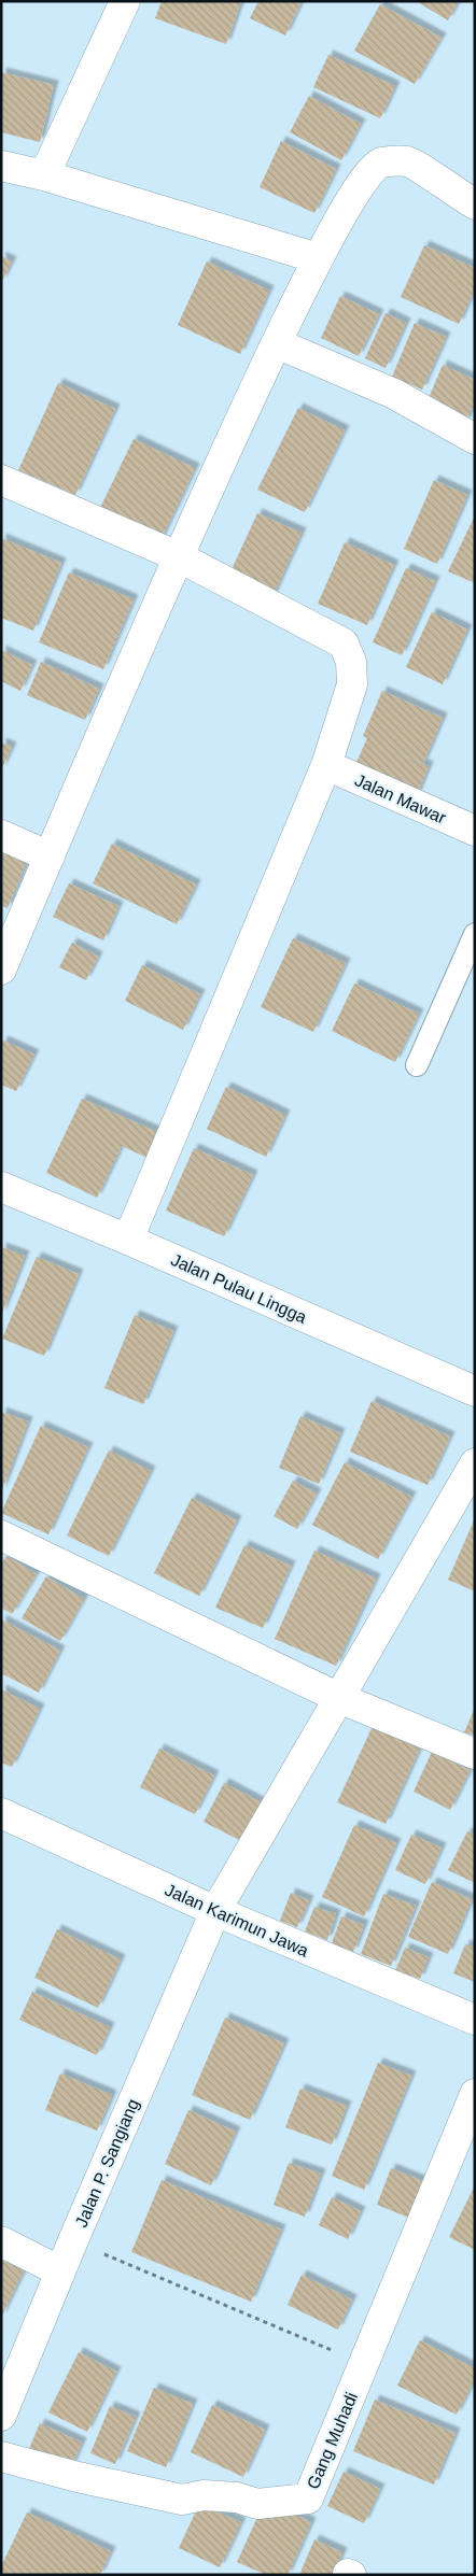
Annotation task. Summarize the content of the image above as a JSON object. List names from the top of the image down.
{
  "streets": {
    "street": [
      "Jalan Mawar",
      "Jalan Pulau Lingga",
      "Jalan Karimun Jawa",
      "Jalan P. Sangiang",
      "Gang Muhadi"
    ]
  },
  "crossings": [
    ["Jalan Karimun Jawa", "Jalan P. Sangiang"]
  ]
}
